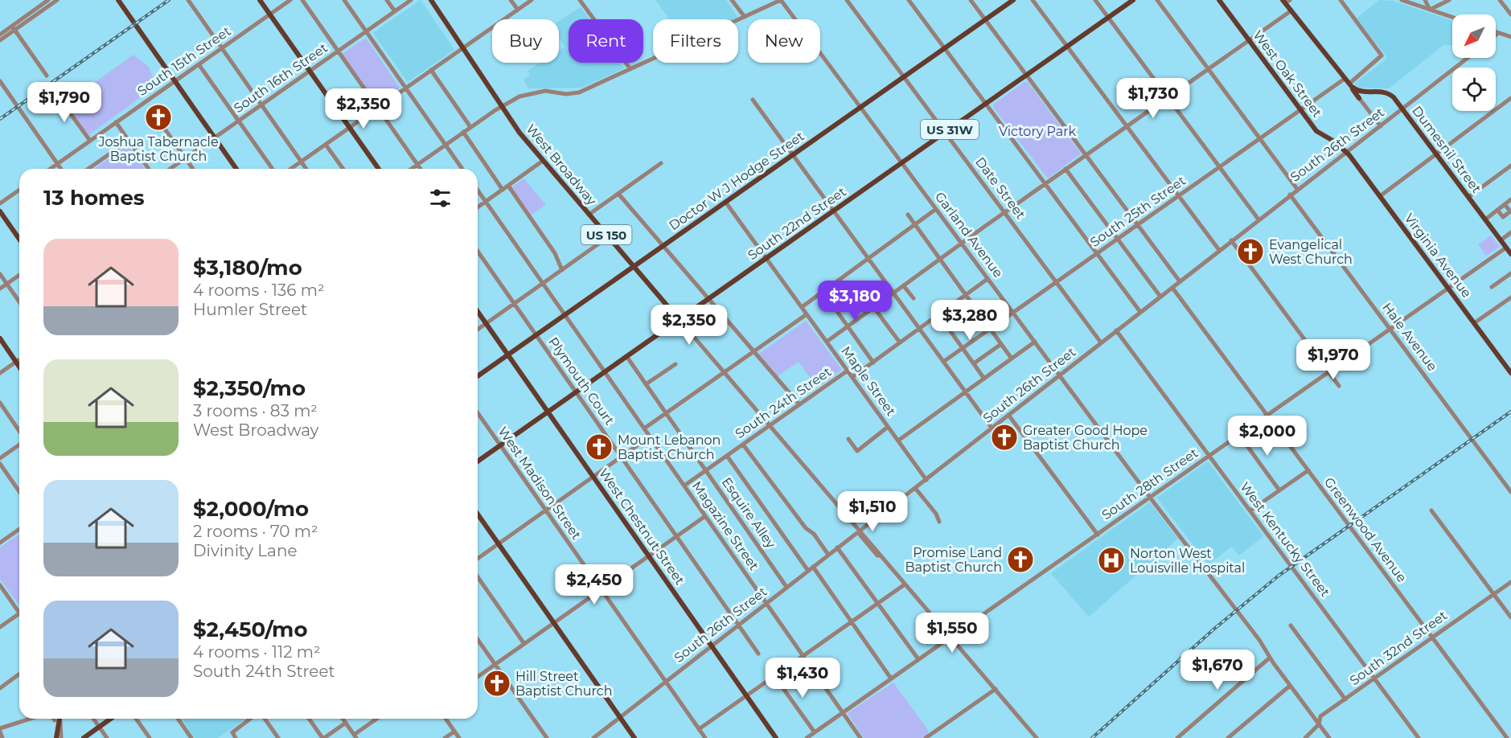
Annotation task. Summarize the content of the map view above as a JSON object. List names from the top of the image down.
{
  "streets": {
    "main road": [
      "West Oak Street",
      "US 31W",
      "Dumesnil Street",
      "West Broadway",
      "Doctor W J Hodge Street",
      "South 22nd Street",
      "US 150",
      "Virginia Avenue",
      "West Chestnut Street"
    ],
    "street": [
      "South 15th Street",
      "South 16th Street",
      "South 26th Street",
      "Date Street",
      "South 25th Street",
      "Garland Avenue",
      "Hale Avenue",
      "Plymouth Court",
      "Maple Street",
      "South 24th Street",
      "West Madison Street",
      "South 28th Street",
      "Esquire Alley",
      "Magazine Street",
      "Greenwood Avenue",
      "West Kentucky Street",
      "South 32nd Street"
    ]
  },
  "crossings": [
    ["West Oak Street", "South 26th Street"],
    ["West Oak Street", "South 25th Street"],
    ["West Oak Street", "Virginia Avenue"],
    ["South 26th Street", "Dumesnil Street"],
    ["South 26th Street", "West Broadway"],
    ["South 26th Street", "Date Street"],
    ["South 26th Street", "Garland Avenue"],
    ["South 26th Street", "Virginia Avenue"],
    ["South 26th Street", "Hale Avenue"],
    ["South 26th Street", "Plymouth Court"],
    ["South 26th Street", "Maple Street"],
    ["South 26th Street", "West Madison Street"],
    ["South 26th Street", "Esquire Alley"],
    ["South 26th Street", "Magazine Street"],
    ["South 26th Street", "West Chestnut Street"],
    ["South 26th Street", "Greenwood Avenue"],
    ["South 26th Street", "West Kentucky Street"],
    ["Dumesnil Street", "South 25th Street"],
    ["Dumesnil Street", "South 28th Street"],
    ["West Broadway", "Doctor W J Hodge Street"],
    ["West Broadway", "South 22nd Street"],
    ["West Broadway", "South 24th Street"],
    ["West Broadway", "South 28th Street"],
    ["Doctor W J Hodge Street", "Date Street"],
    ["Doctor W J Hodge Street", "Garland Avenue"],
    ["Doctor W J Hodge Street", "Plymouth Court"],
    ["Doctor W J Hodge Street", "Maple Street"],
    ["Doctor W J Hodge Street", "Magazine Street"],
    ["Doctor W J Hodge Street", "West Chestnut Street"],
    ["Date Street", "South 25th Street"],
    ["Date Street", "South 22nd Street"],
    ["South 25th Street", "Garland Avenue"],
    ["South 22nd Street", "Garland Avenue"],
    ["South 22nd Street", "Plymouth Court"],
    ["South 22nd Street", "Maple Street"],
    ["South 22nd Street", "West Madison Street"],
    ["South 22nd Street", "Esquire Alley"],
    ["South 22nd Street", "Magazine Street"],
    ["South 22nd Street", "West Chestnut Street"],
    ["Garland Avenue", "South 24th Street"],
    ["Garland Avenue", "South 28th Street"],
    ["Garland Avenue", "South 32nd Street"],
    ["Virginia Avenue", "South 28th Street"],
    ["Hale Avenue", "South 28th Street"],
    ["Maple Street", "South 24th Street"],
    ["South 24th Street", "Esquire Alley"],
    ["South 24th Street", "Magazine Street"],
    ["South 28th Street", "Magazine Street"],
    ["South 28th Street", "Greenwood Avenue"],
    ["South 28th Street", "West Kentucky Street"],
    ["Greenwood Avenue", "South 32nd Street"],
    ["West Kentucky Street", "South 32nd Street"]
  ],
  "parks": ["Victory Park"],
  "places": {
    "church": [
      "Joshua Tabernacle Baptist Church",
      "Evangelical West Church",
      "Greater Good Hope Baptist Church",
      "Mount Lebanon Baptist Church",
      "Promise Land Baptist Church",
      "Hill Street Baptist Church"
    ],
    "hospital": ["Norton West Louisville Hospital"]
  },
  "north": "bottom left",
  "page": {
    "chip": [
      "Buy",
      "Rent",
      "Filters",
      "New"
    ],
    "price": [
      "$1,730",
      "$1,790",
      "$2,350",
      "$3,180",
      "$3,280",
      "$2,350",
      "$1,970",
      "$2,000",
      "$1,510",
      "$2,450",
      "$1,550",
      "$1,670",
      "$1,430"
    ],
    "heading": "13 homes",
    "list": [
      {
        "name": "$3,180/mo",
        "note": "4 rooms · 136 m² · Humler Street"
      },
      {
        "name": "$2,350/mo",
        "note": "3 rooms · 83 m² · West Broadway"
      },
      {
        "name": "$2,000/mo",
        "note": "2 rooms · 70 m² · Divinity Lane"
      },
      {
        "name": "$2,450/mo",
        "note": "4 rooms · 112 m² · South 24th Street"
      }
    ]
  }
}
